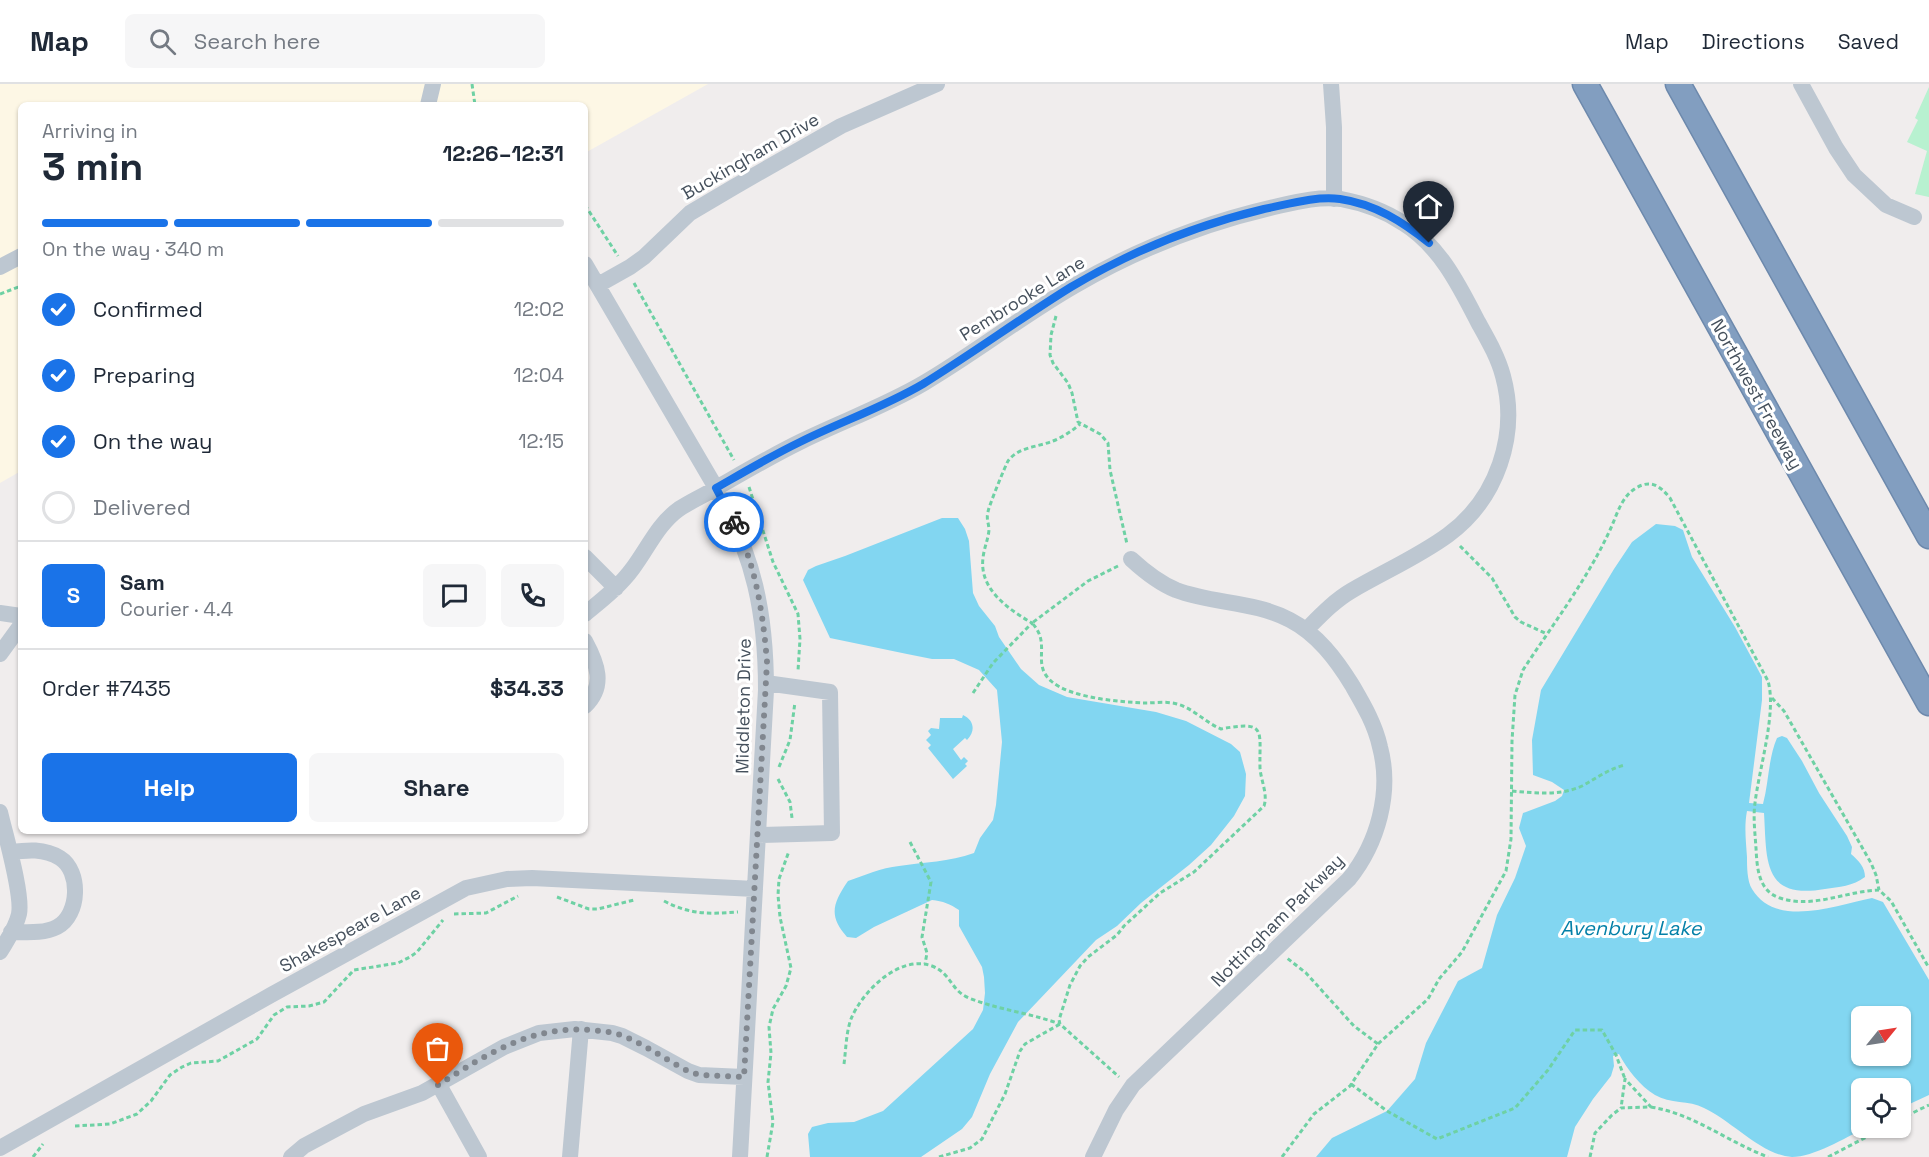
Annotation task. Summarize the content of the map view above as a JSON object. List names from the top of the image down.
{
  "streets": {
    "highway": ["Northwest Freeway"],
    "street": [
      "Buckingham Drive",
      "Pembrooke Lane",
      "Middleton Drive",
      "Nottingham Parkway",
      "Shakespeare Lane"
    ]
  },
  "crossings": [
    ["Buckingham Drive", "Middleton Drive"],
    ["Pembrooke Lane", "Middleton Drive"],
    ["Pembrooke Lane", "Nottingham Parkway"],
    ["Middleton Drive", "Shakespeare Lane"]
  ],
  "water": ["Avenbury Lake"],
  "north": "top right",
  "page": {
    "header": "Map",
    "search": "Search here",
    "nav": ["Map", "Directions", "Saved"],
    "heading": ["3 min", "Arriving in", "12:26–12:31"],
    "panel": [
      "Sam",
      "Courier · 4.4",
      "Order #7435",
      "$34.33"
    ],
    "bar": "On the way · 340 m",
    "list": [
      ["Confirmed", "12:02"],
      ["Preparing", "12:04"],
      ["On the way", "12:15"],
      "Delivered"
    ],
    "round": "S",
    "buttons": ["Help", "Share"]
  }
}
